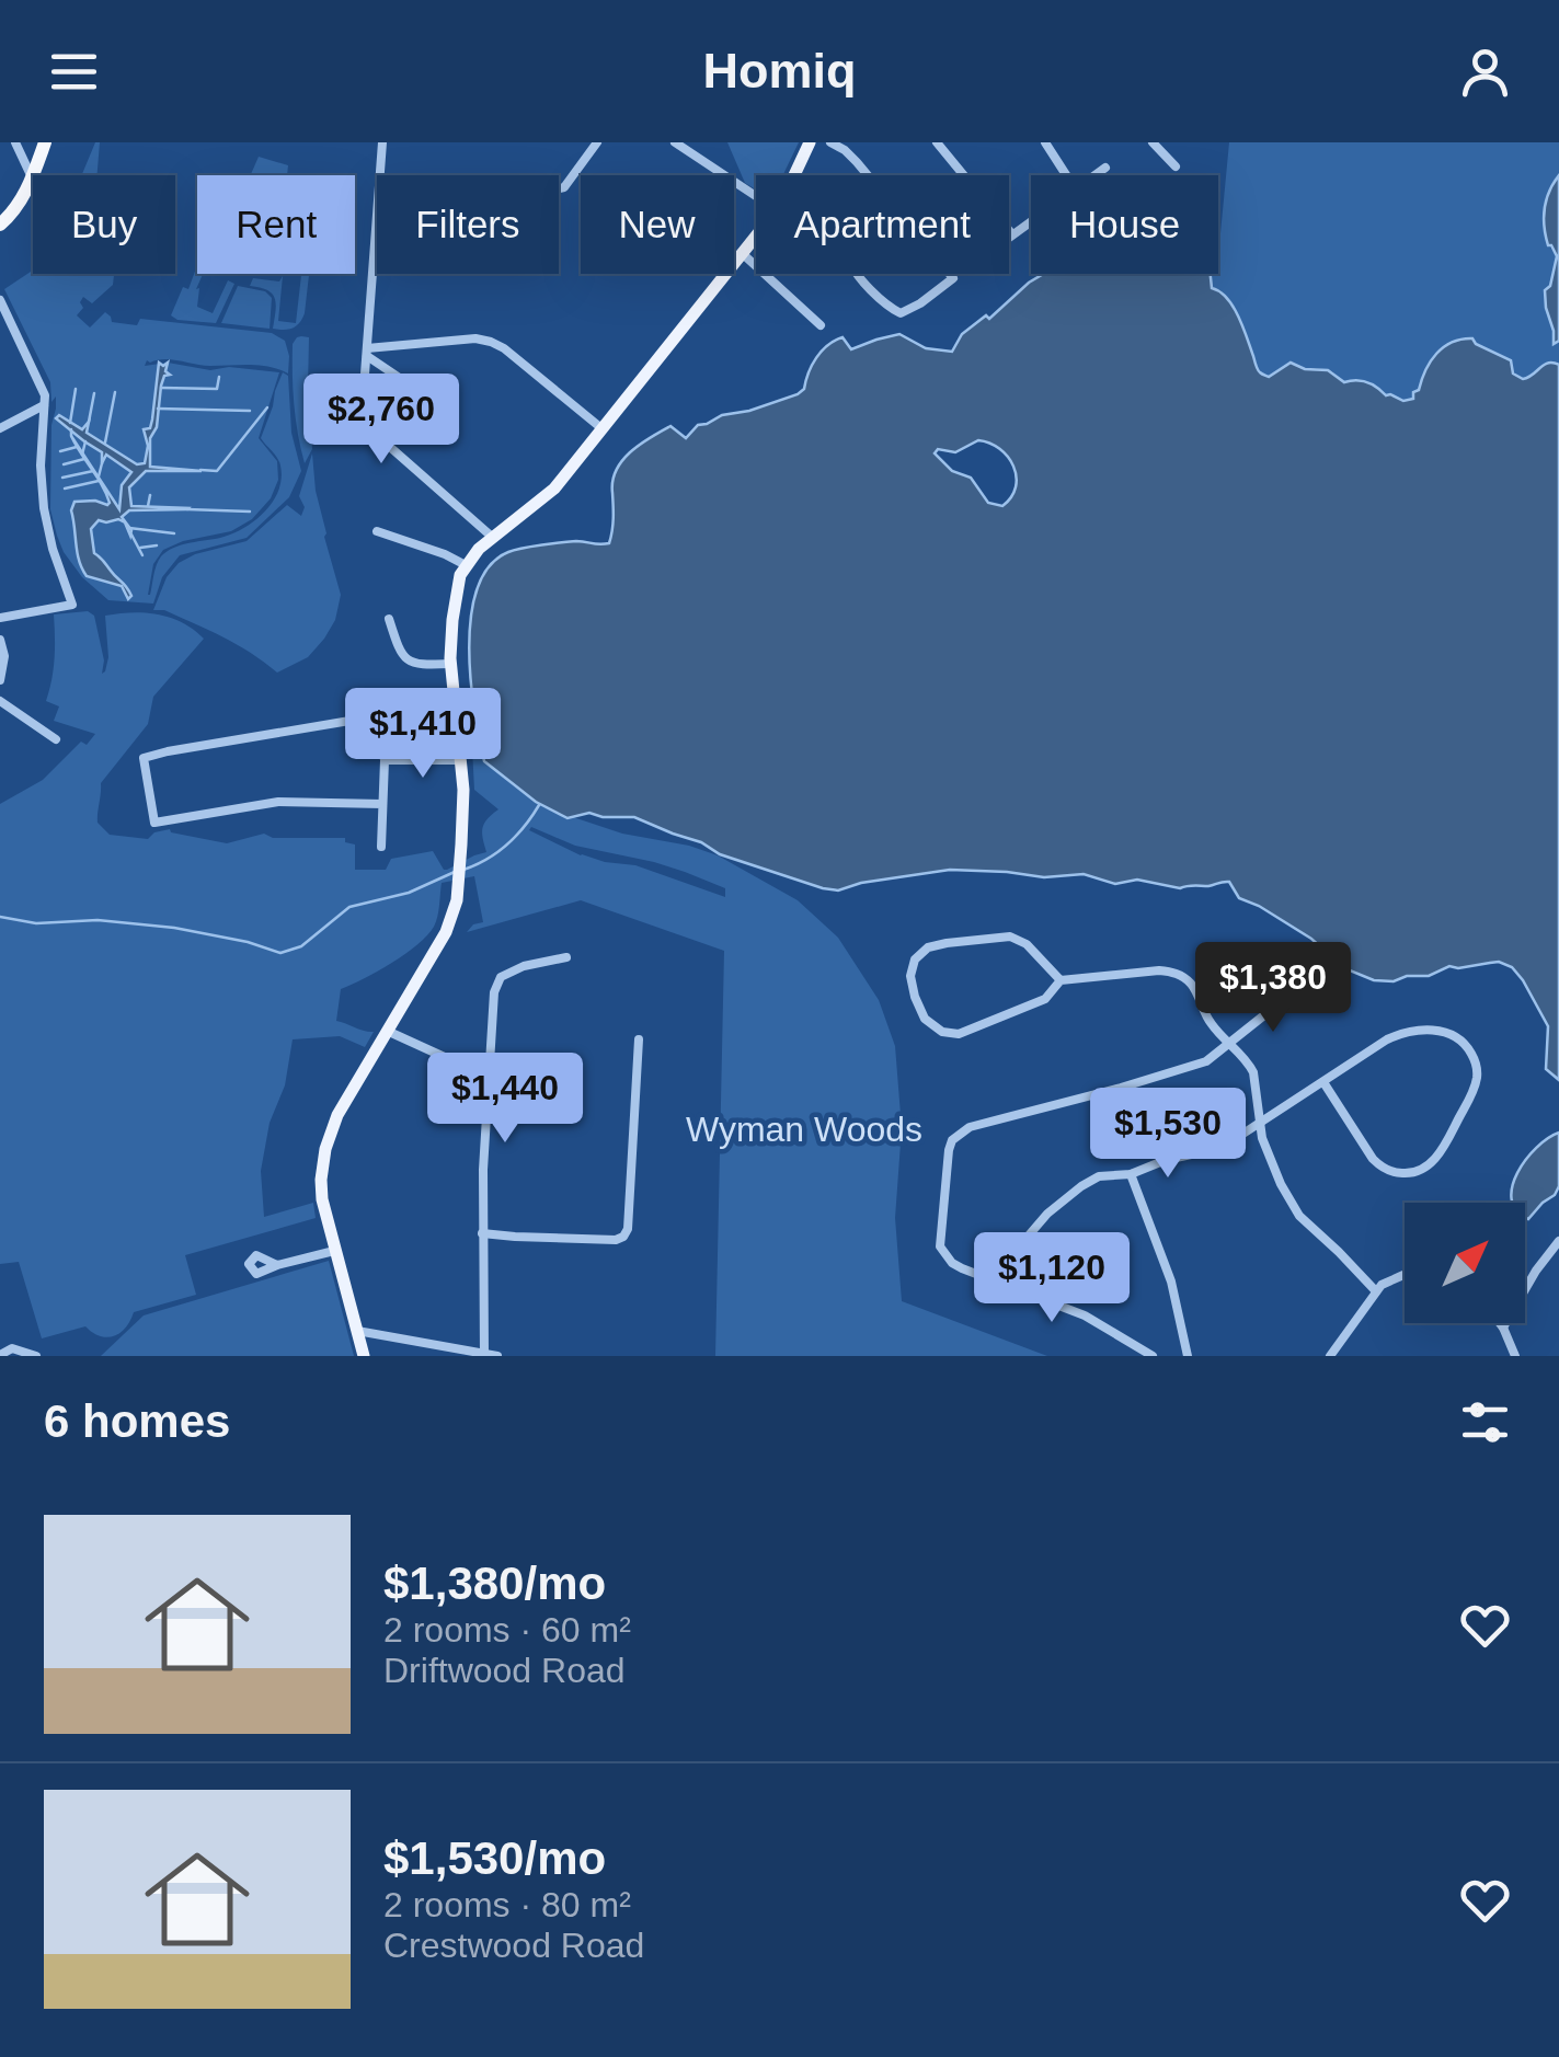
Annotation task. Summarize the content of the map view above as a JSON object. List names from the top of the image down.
{
  "parks": ["Wyman Woods"],
  "north": "top right",
  "page": {
    "header": "Homiq",
    "chip": [
      "Buy",
      "Rent",
      "Filters",
      "New",
      "Apartment",
      "House"
    ],
    "price": [
      "$2,760",
      "$1,410",
      "$1,380",
      "$1,440",
      "$1,530",
      "$1,120"
    ],
    "heading": "6 homes",
    "list": [
      {
        "name": "$1,380/mo",
        "note": "2 rooms · 60 m² · Driftwood Road"
      },
      {
        "name": "$1,530/mo",
        "note": "2 rooms · 80 m² · Crestwood Road"
      }
    ]
  }
}
